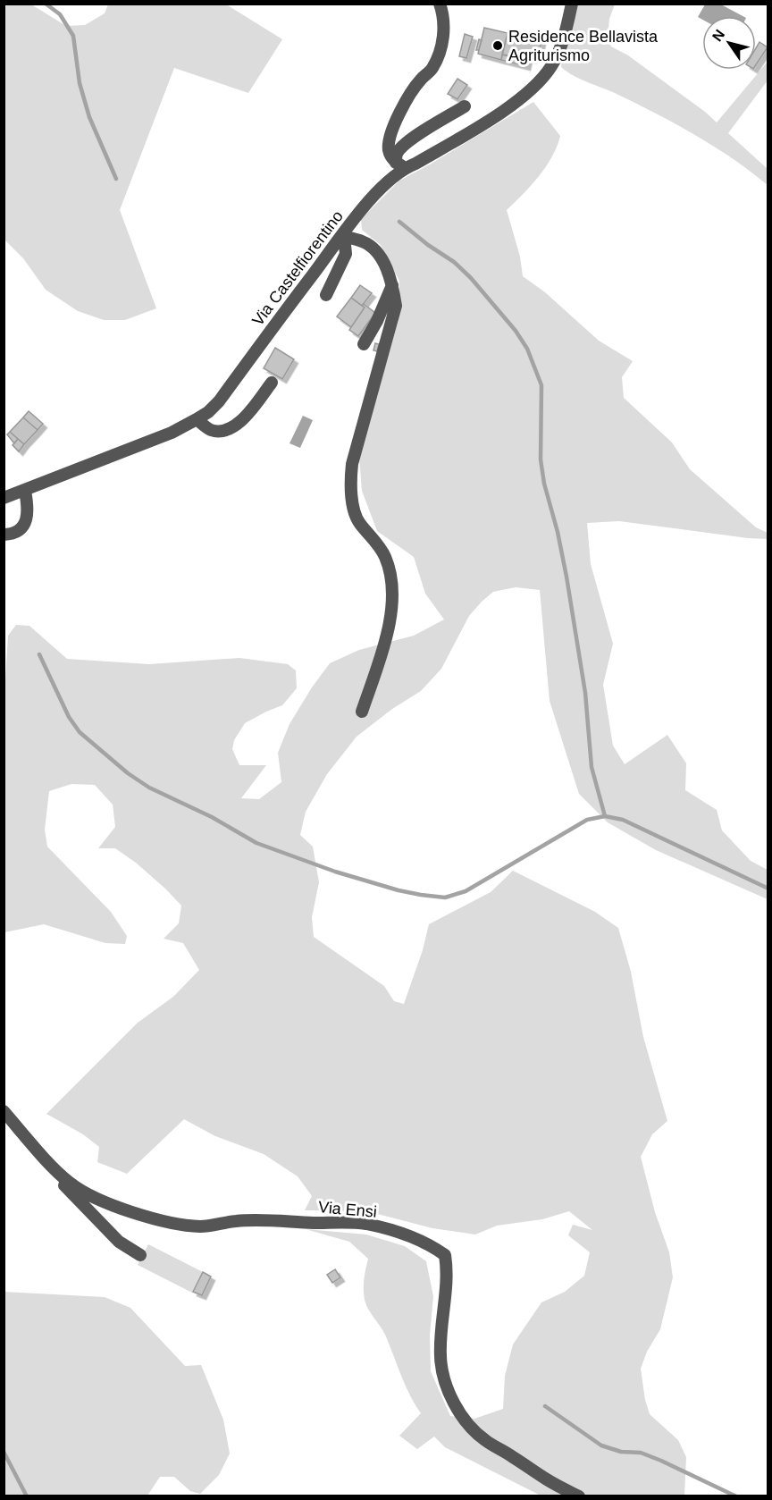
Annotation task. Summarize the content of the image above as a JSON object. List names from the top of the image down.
{
  "streets": {
    "street": ["Via Castelfiorentino", "Via Ensi"]
  },
  "places": ["Residence Bellavista Agriturismo"],
  "north": "top left"
}
